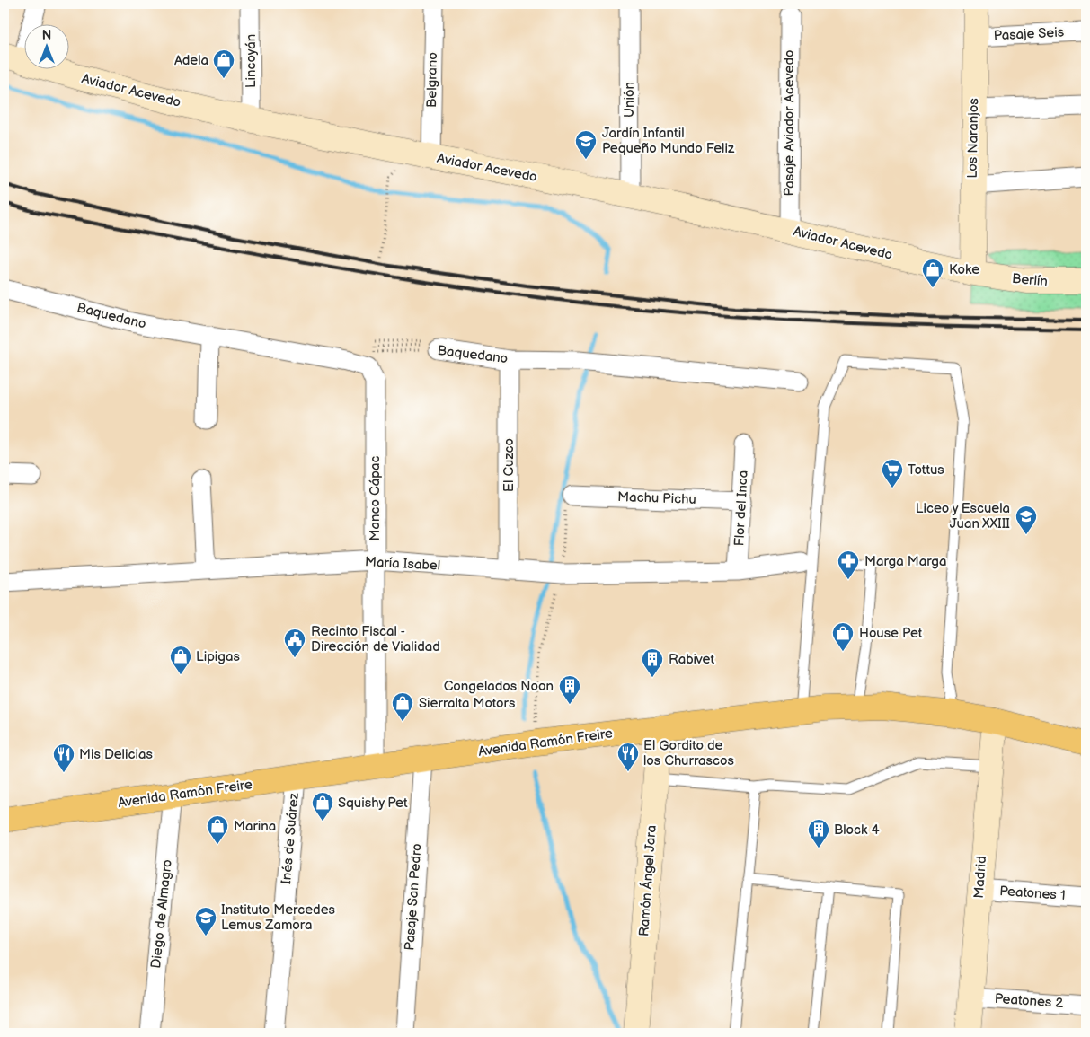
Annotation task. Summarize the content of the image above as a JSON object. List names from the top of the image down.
{
  "streets": {
    "main road": [
      "Aviador Acevedo",
      "Los Naranjos",
      "Berlín",
      "Avenida Ramón Freire",
      "Madrid",
      "Ramón Ángel Jara"
    ],
    "street": [
      "Pasaje Seis",
      "Lincoyán",
      "Belgrano",
      "Unión",
      "Pasaje Aviador Acevedo",
      "Baquedano",
      "El Cuzco",
      "Manco Cápac",
      "Machu Pichu",
      "Flor del Inca",
      "María Isabel",
      "Inés de Suárez",
      "Peatones 1",
      "Pasaje San Pedro",
      "Diego de Almagro",
      "Peatones 2"
    ]
  },
  "crossings": [
    ["Pasaje Seis", "Los Naranjos"],
    ["Lincoyán", "Aviador Acevedo"],
    ["Belgrano", "Aviador Acevedo"],
    ["Aviador Acevedo", "Unión"],
    ["Aviador Acevedo", "Pasaje Aviador Acevedo"],
    ["Aviador Acevedo", "Los Naranjos"],
    ["Aviador Acevedo", "Berlín"],
    ["Los Naranjos", "Berlín"],
    ["Baquedano", "El Cuzco"],
    ["Baquedano", "Manco Cápac"],
    ["El Cuzco", "María Isabel"],
    ["Manco Cápac", "María Isabel"],
    ["Manco Cápac", "Avenida Ramón Freire"],
    ["Machu Pichu", "Flor del Inca"],
    ["Flor del Inca", "María Isabel"],
    ["Avenida Ramón Freire", "Inés de Suárez"],
    ["Avenida Ramón Freire", "Madrid"],
    ["Avenida Ramón Freire", "Ramón Ángel Jara"],
    ["Avenida Ramón Freire", "Pasaje San Pedro"],
    ["Avenida Ramón Freire", "Diego de Almagro"],
    ["Madrid", "Peatones 1"],
    ["Madrid", "Peatones 2"]
  ],
  "places": {
    "shop": [
      "Adela",
      "Koke",
      "House Pet",
      "Lipigas",
      "Sierralta Motors",
      "Squishy Pet",
      "Marina"
    ],
    "school or university": ["Jardín Infantil Pequeño Mundo Feliz", "Liceo y Escuela Juan XXIII", "Instituto Mercedes Lemus Zamora"],
    "supermarket": ["Tottus"],
    "pharmacy": ["Marga Marga"],
    "public building": ["Recinto Fiscal - Dirección de Vialidad"],
    "building": ["Rabivet", "Congelados Noon", "Block 4"],
    "restaurant": ["El Gordito de los Churrascos", "Mis Delicias"]
  },
  "north": "top"
}
